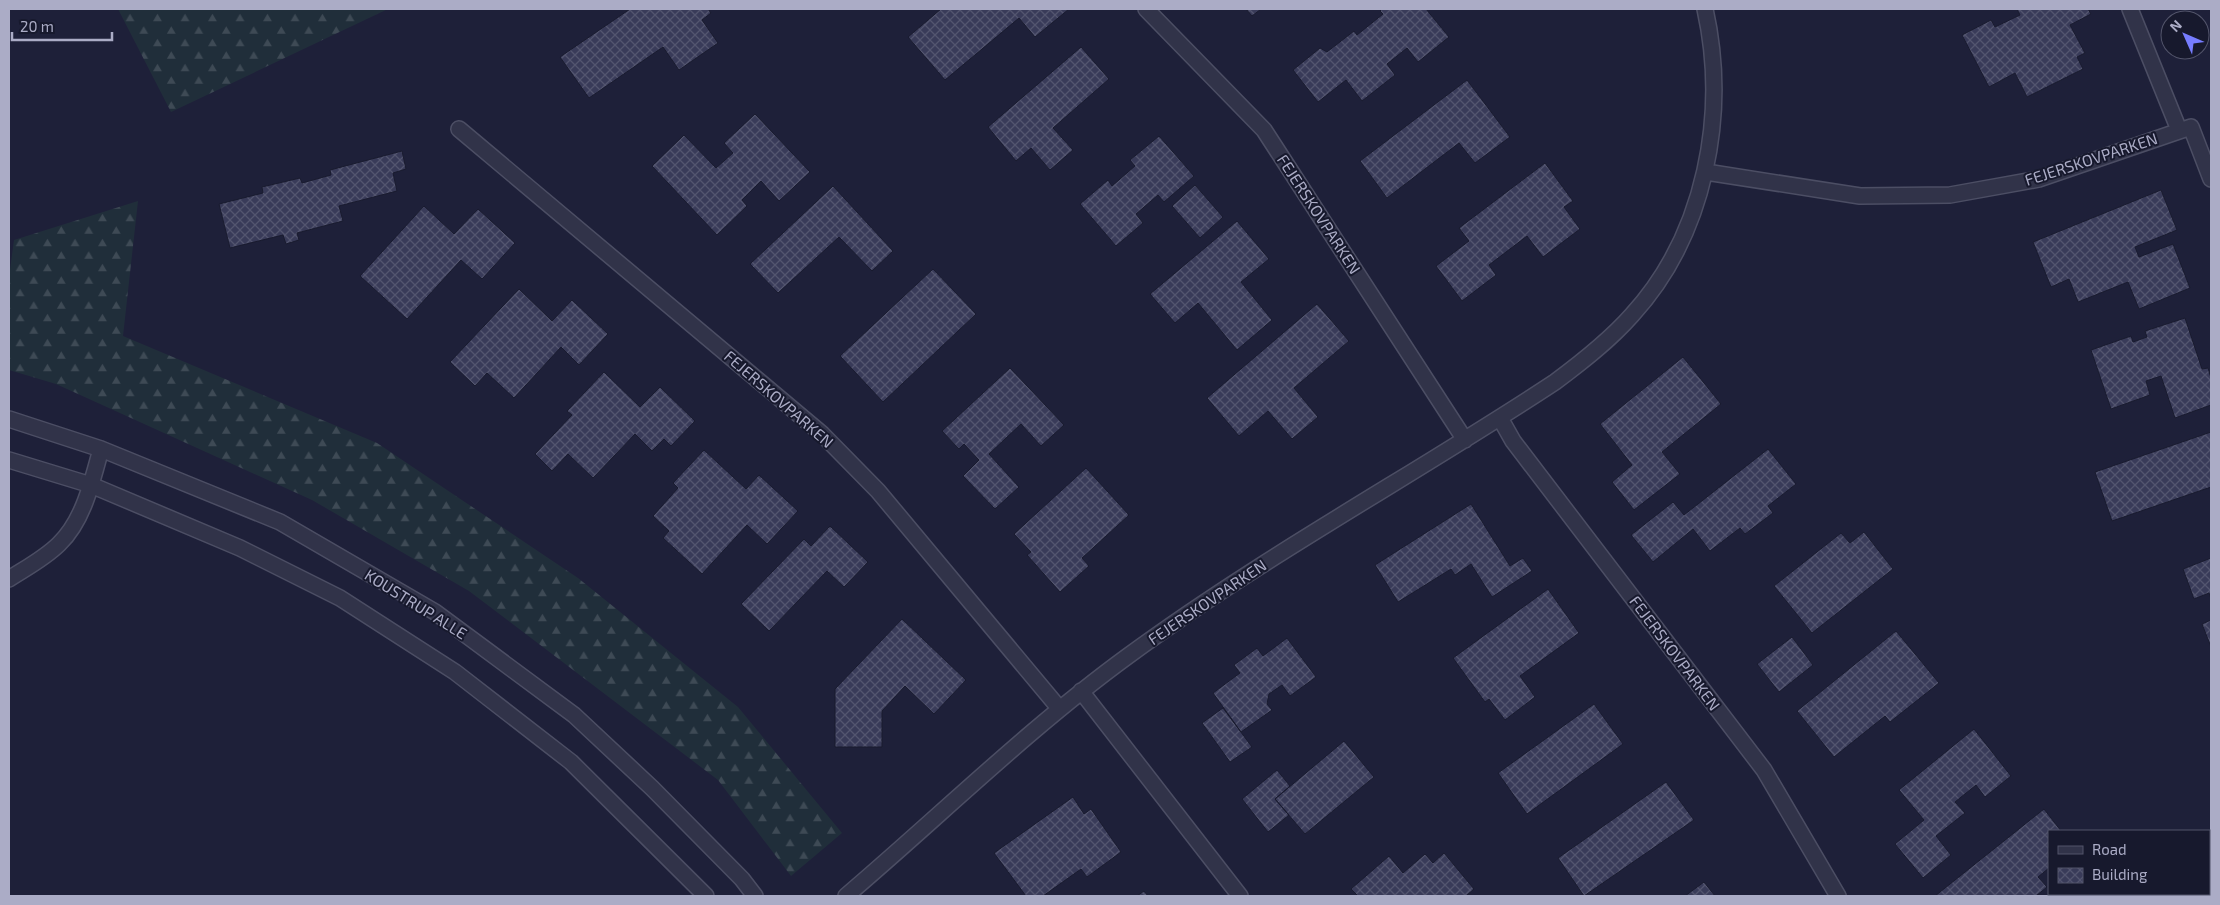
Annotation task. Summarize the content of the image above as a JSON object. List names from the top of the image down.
{
  "streets": {
    "street": ["FEJERSKOVPARKEN", "KOUSTRUP ALLE"]
  },
  "legend": ["Road", "Building"],
  "scale_bar": "20 m",
  "north": "top left"
}
